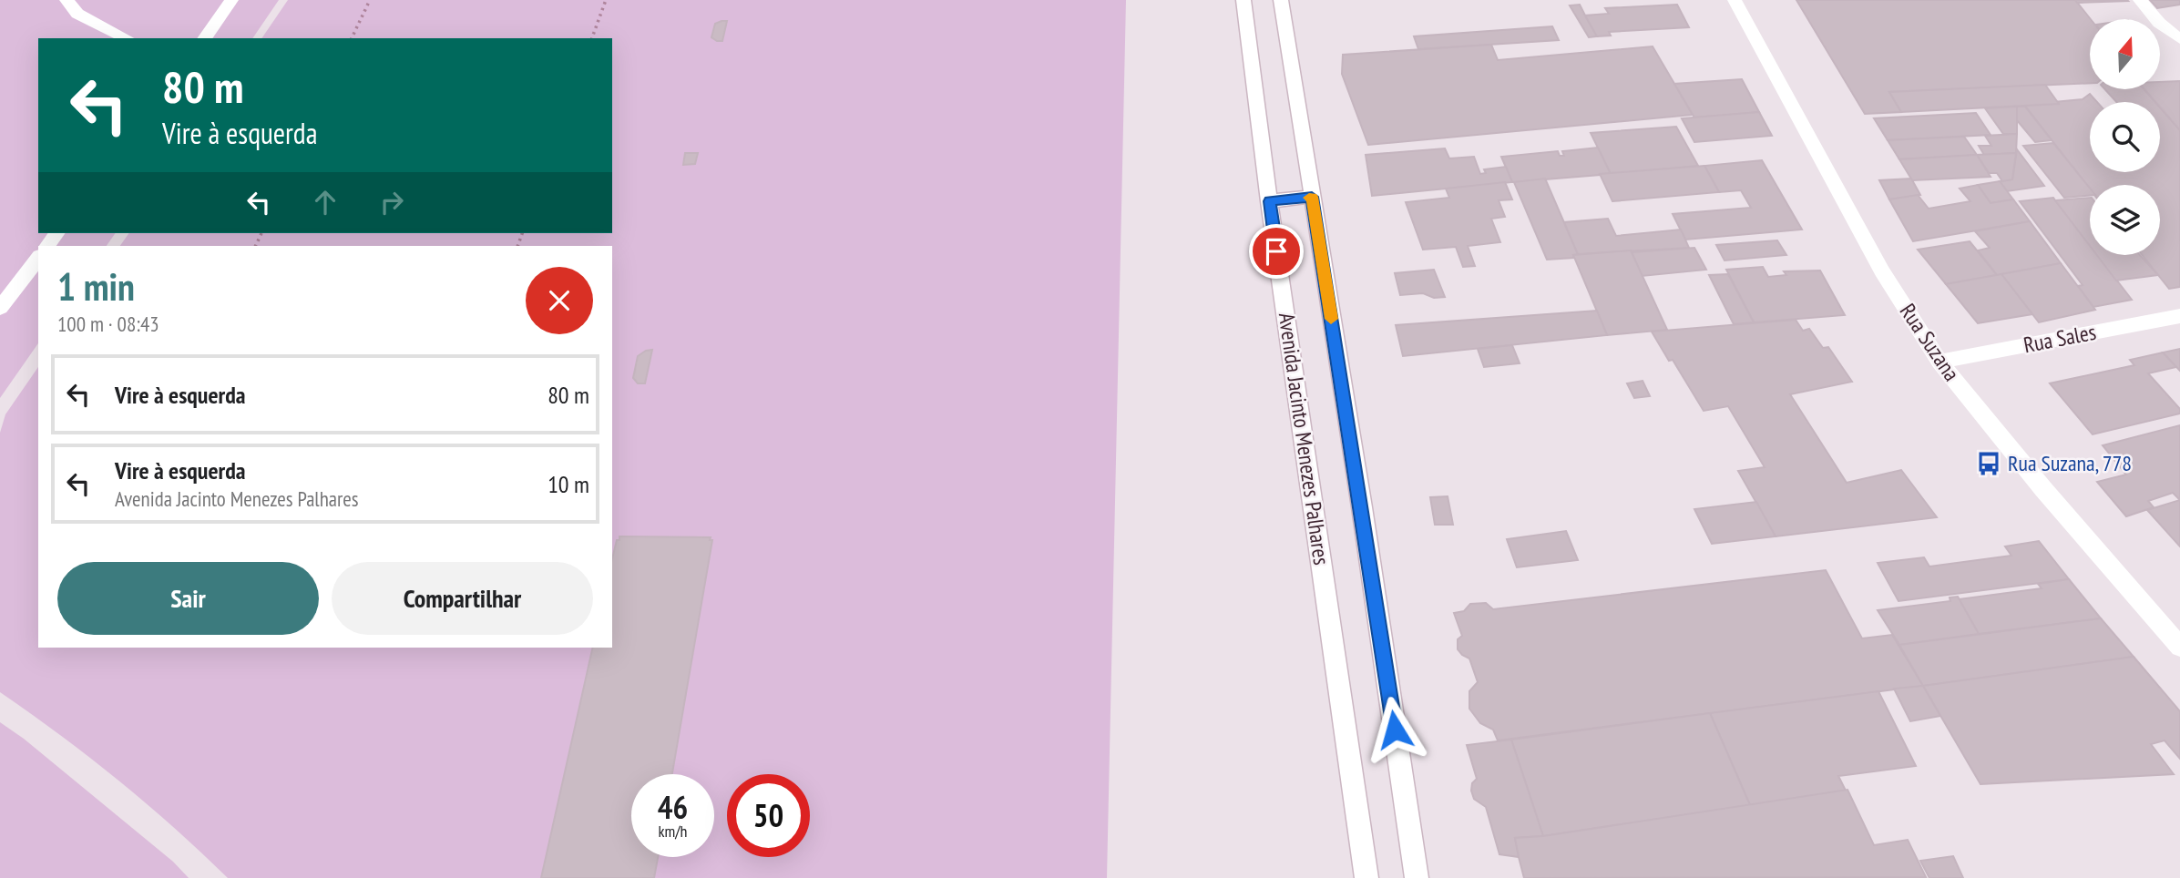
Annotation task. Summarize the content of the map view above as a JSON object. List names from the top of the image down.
{
  "streets": {
    "main road": ["Rua Sales", "Rua Suzana", "Avenida Jacinto Menezes Palhares"]
  },
  "crossings": [
    ["Rua Sales", "Rua Suzana"]
  ],
  "places": {
    "bus stop": ["Rua Suzana, 778"]
  },
  "north": "top",
  "page": {
    "turn": ["80 m", "Vire à esquerda"],
    "heading": ["1 min", "100 m · 08:43"],
    "list": [
      {
        "name": "Vire à esquerda",
        "value": "80 m"
      },
      {
        "name": "Vire à esquerda",
        "note": "Avenida Jacinto Menezes Palhares",
        "value": "10 m"
      }
    ],
    "buttons": ["Sair", "Compartilhar"],
    "speed": "46 km/h",
    "limit": "50"
  }
}
